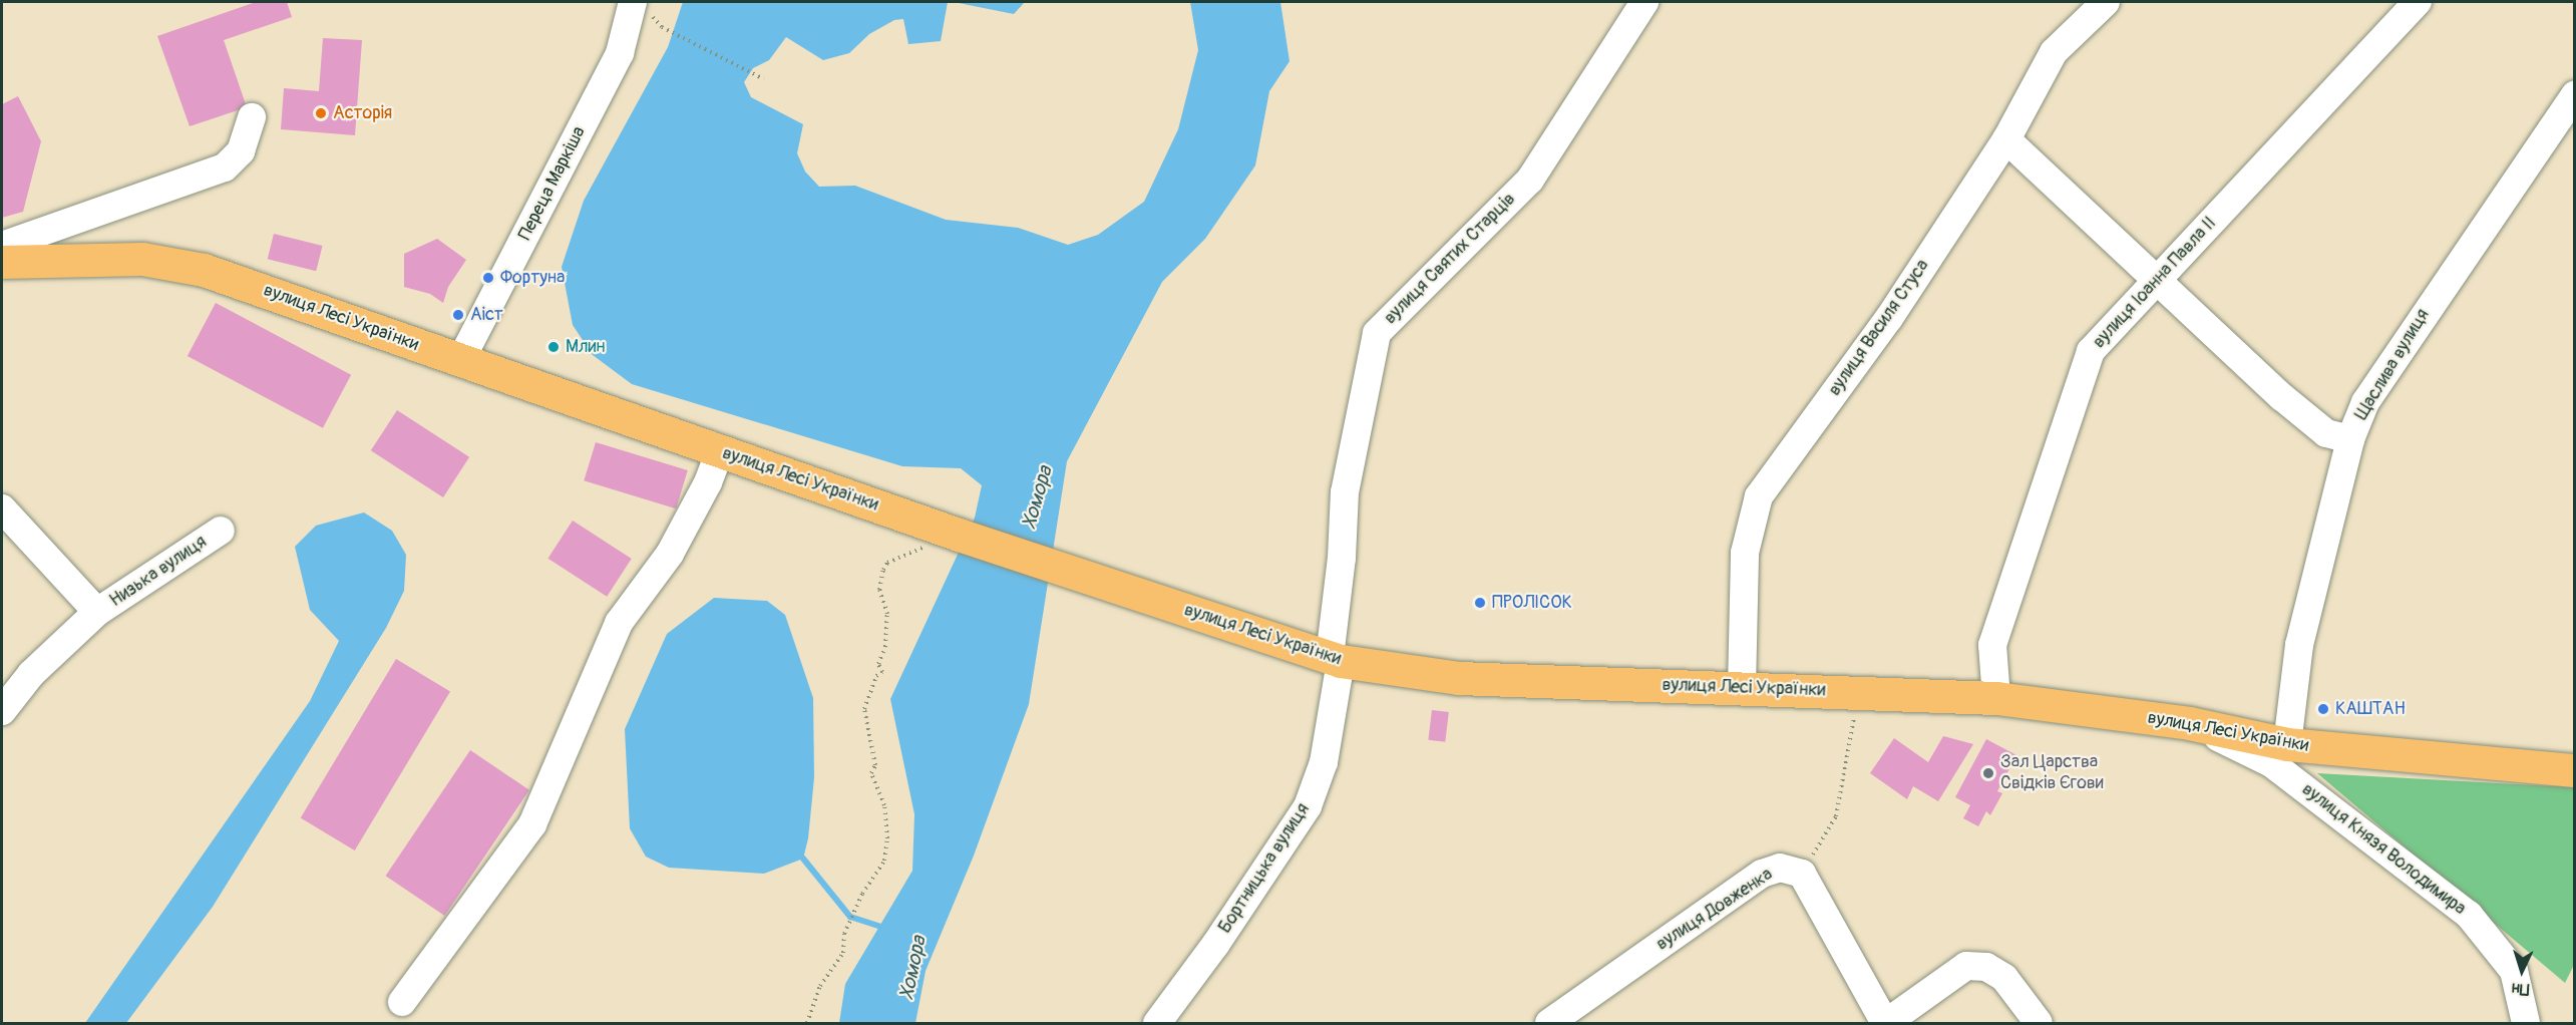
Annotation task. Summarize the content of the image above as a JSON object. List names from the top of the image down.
{
  "streets": {
    "main road": ["вулиця Лесі Українки"],
    "street": [
      "Переца Маркіша",
      "вулиця Святих Старців",
      "вулиця Іоанна Павла II",
      "вулиця Василя Стуса",
      "Щаслива вулиця",
      "Низька вулиця",
      "вулиця Князя Володимира",
      "Бортницька вулиця",
      "вулиця Довженка"
    ]
  },
  "crossings": [
    ["Переца Маркіша", "вулиця Лесі Українки"],
    ["вулиця Святих Старців", "вулиця Лесі Українки"],
    ["вулиця Святих Старців", "Бортницька вулиця"],
    ["вулиця Іоанна Павла II", "вулиця Лесі Українки"],
    ["вулиця Лесі Українки", "вулиця Василя Стуса"],
    ["вулиця Лесі Українки", "Щаслива вулиця"],
    ["вулиця Лесі Українки", "вулиця Князя Володимира"],
    ["вулиця Лесі Українки", "Бортницька вулиця"]
  ],
  "water": ["Хомора"],
  "places": [
    "Асторія",
    "Фортуна",
    "Аіст",
    "Млин",
    "ПРОЛІСОК",
    "КАШТАН",
    "Зал Царства Свідків Єгови"
  ],
  "north": "bottom"
}
